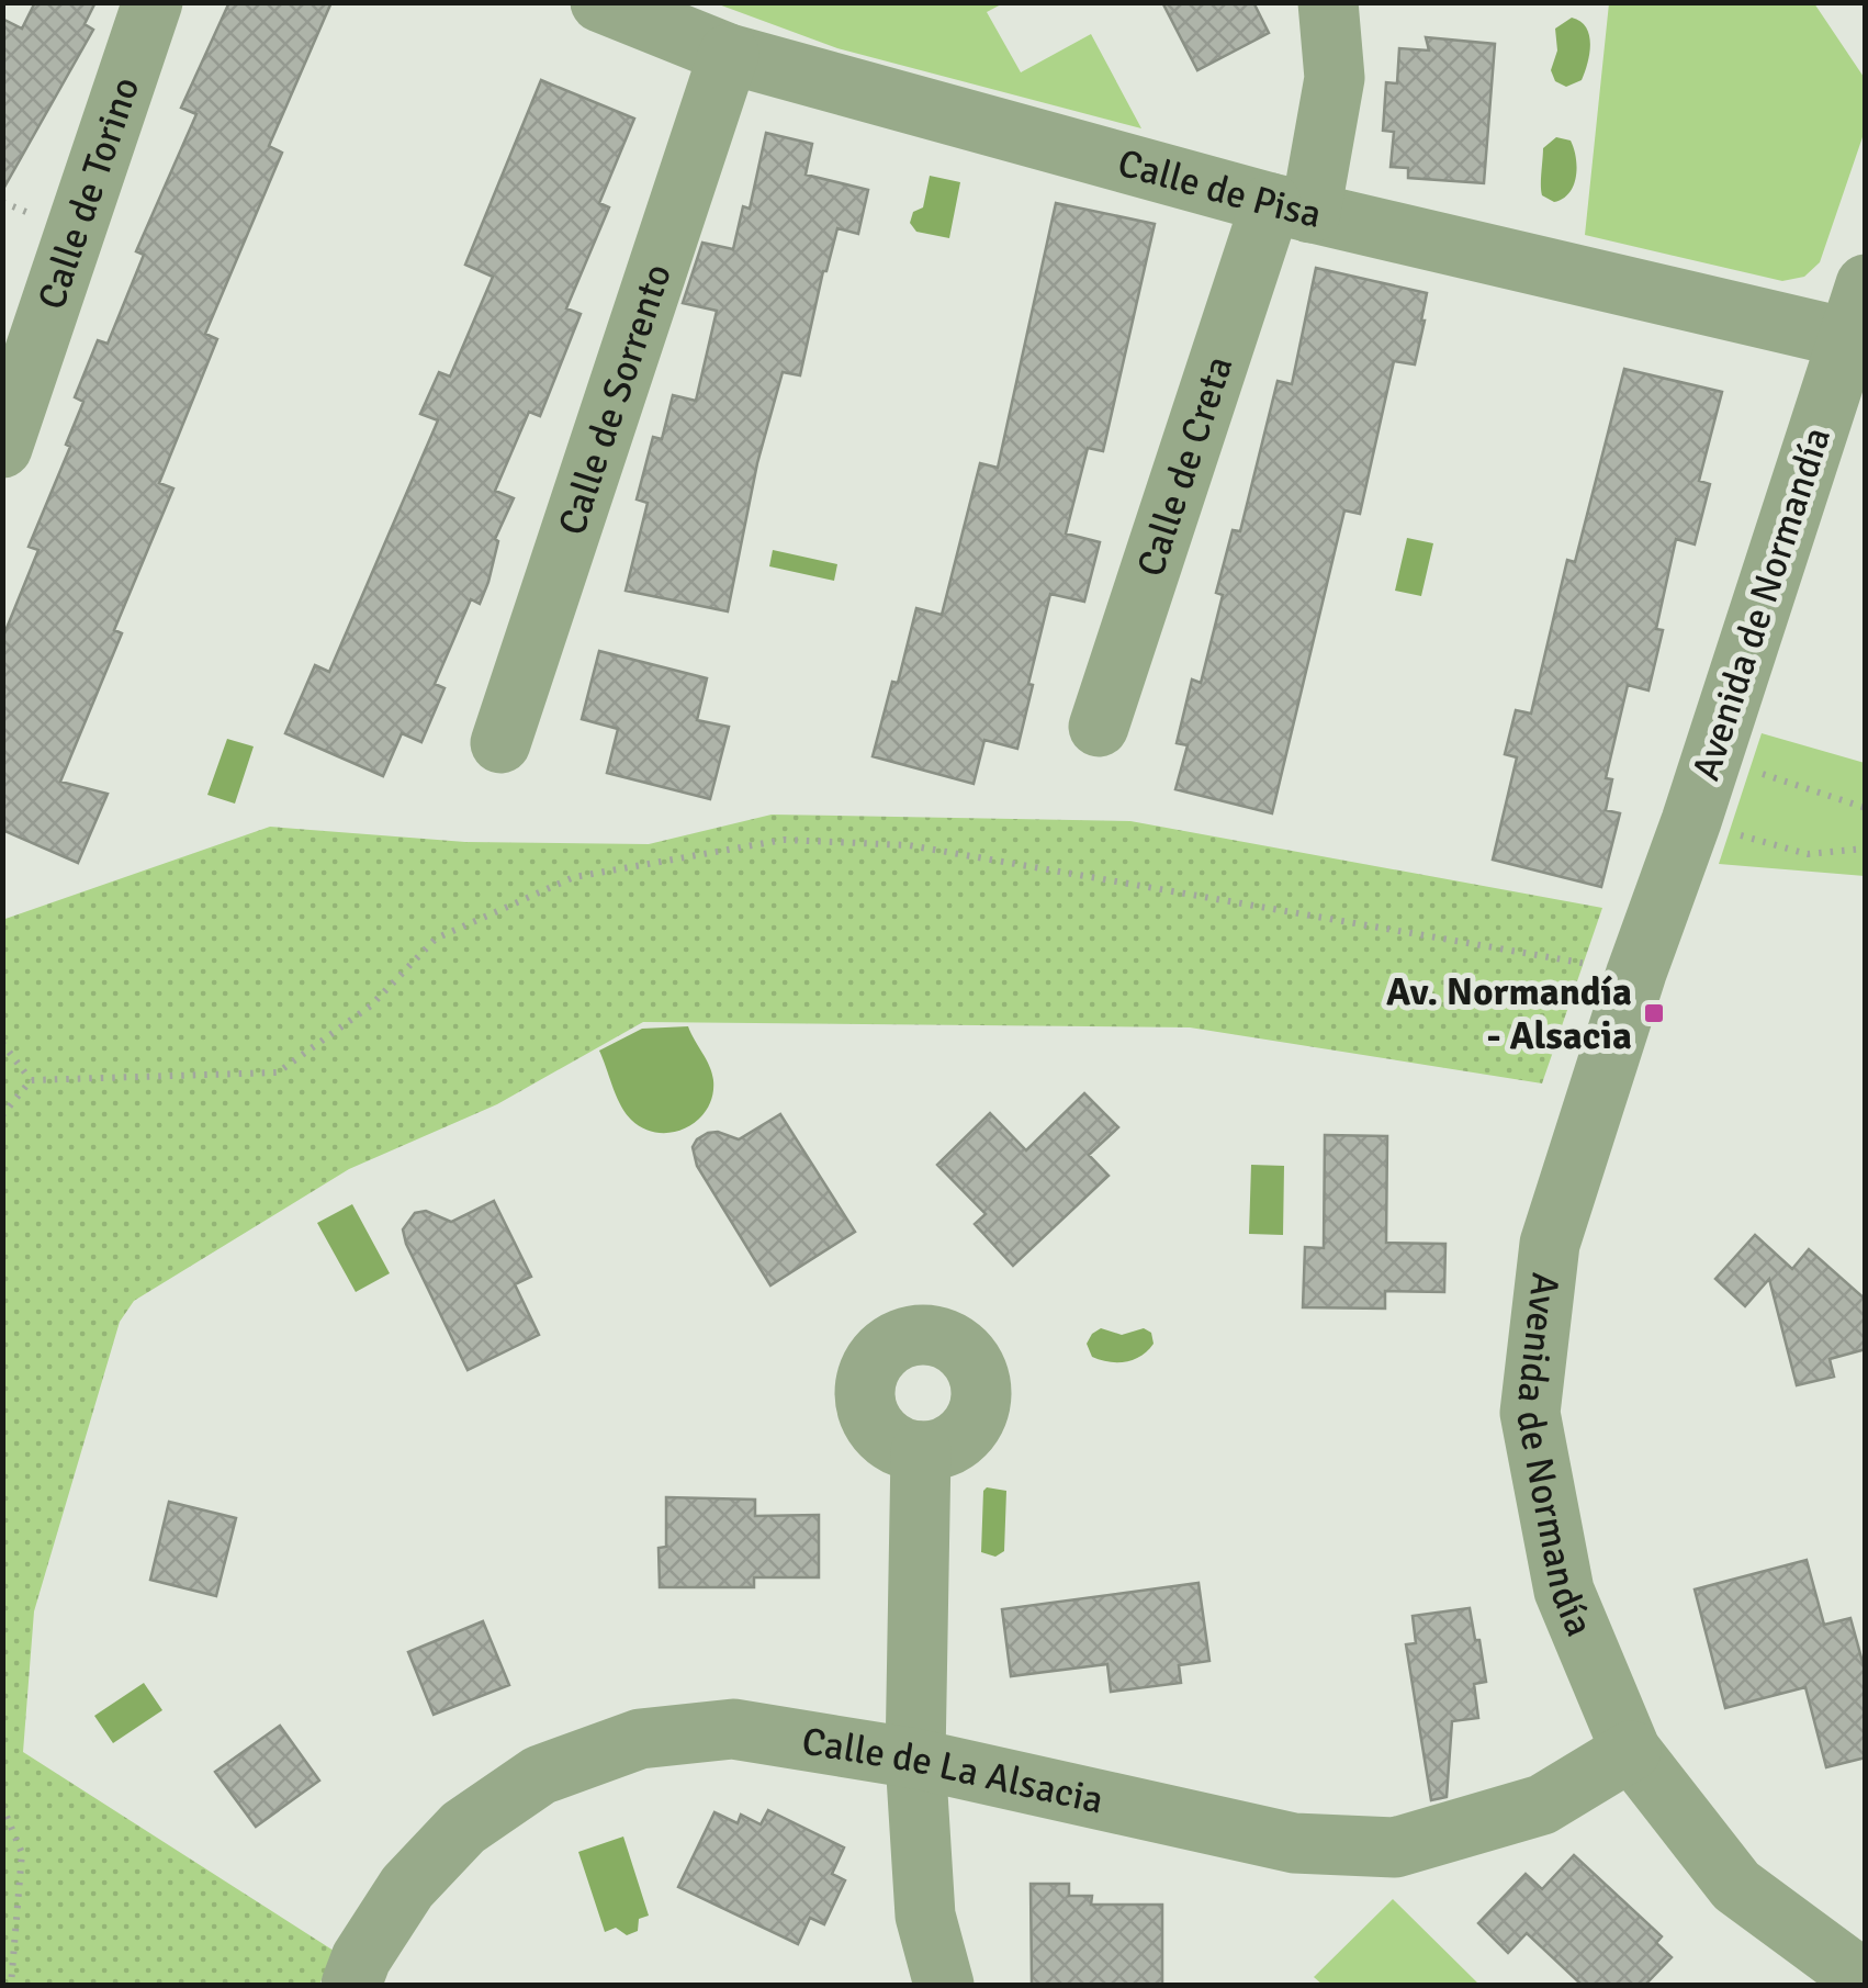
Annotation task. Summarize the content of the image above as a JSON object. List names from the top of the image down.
{
  "streets": {
    "street": [
      "Calle de Pisa",
      "Calle de Torino",
      "Calle de Sorrento",
      "Calle de Creta",
      "Avenida de Normandía",
      "Calle de La Alsacia"
    ]
  },
  "crossings": [
    ["Calle de Pisa", "Calle de Sorrento"],
    ["Calle de Pisa", "Calle de Creta"],
    ["Calle de Pisa", "Avenida de Normandía"],
    ["Avenida de Normandía", "Calle de La Alsacia"]
  ],
  "places": {
    "transit": ["Av. Normandía - Alsacia"]
  }
}
